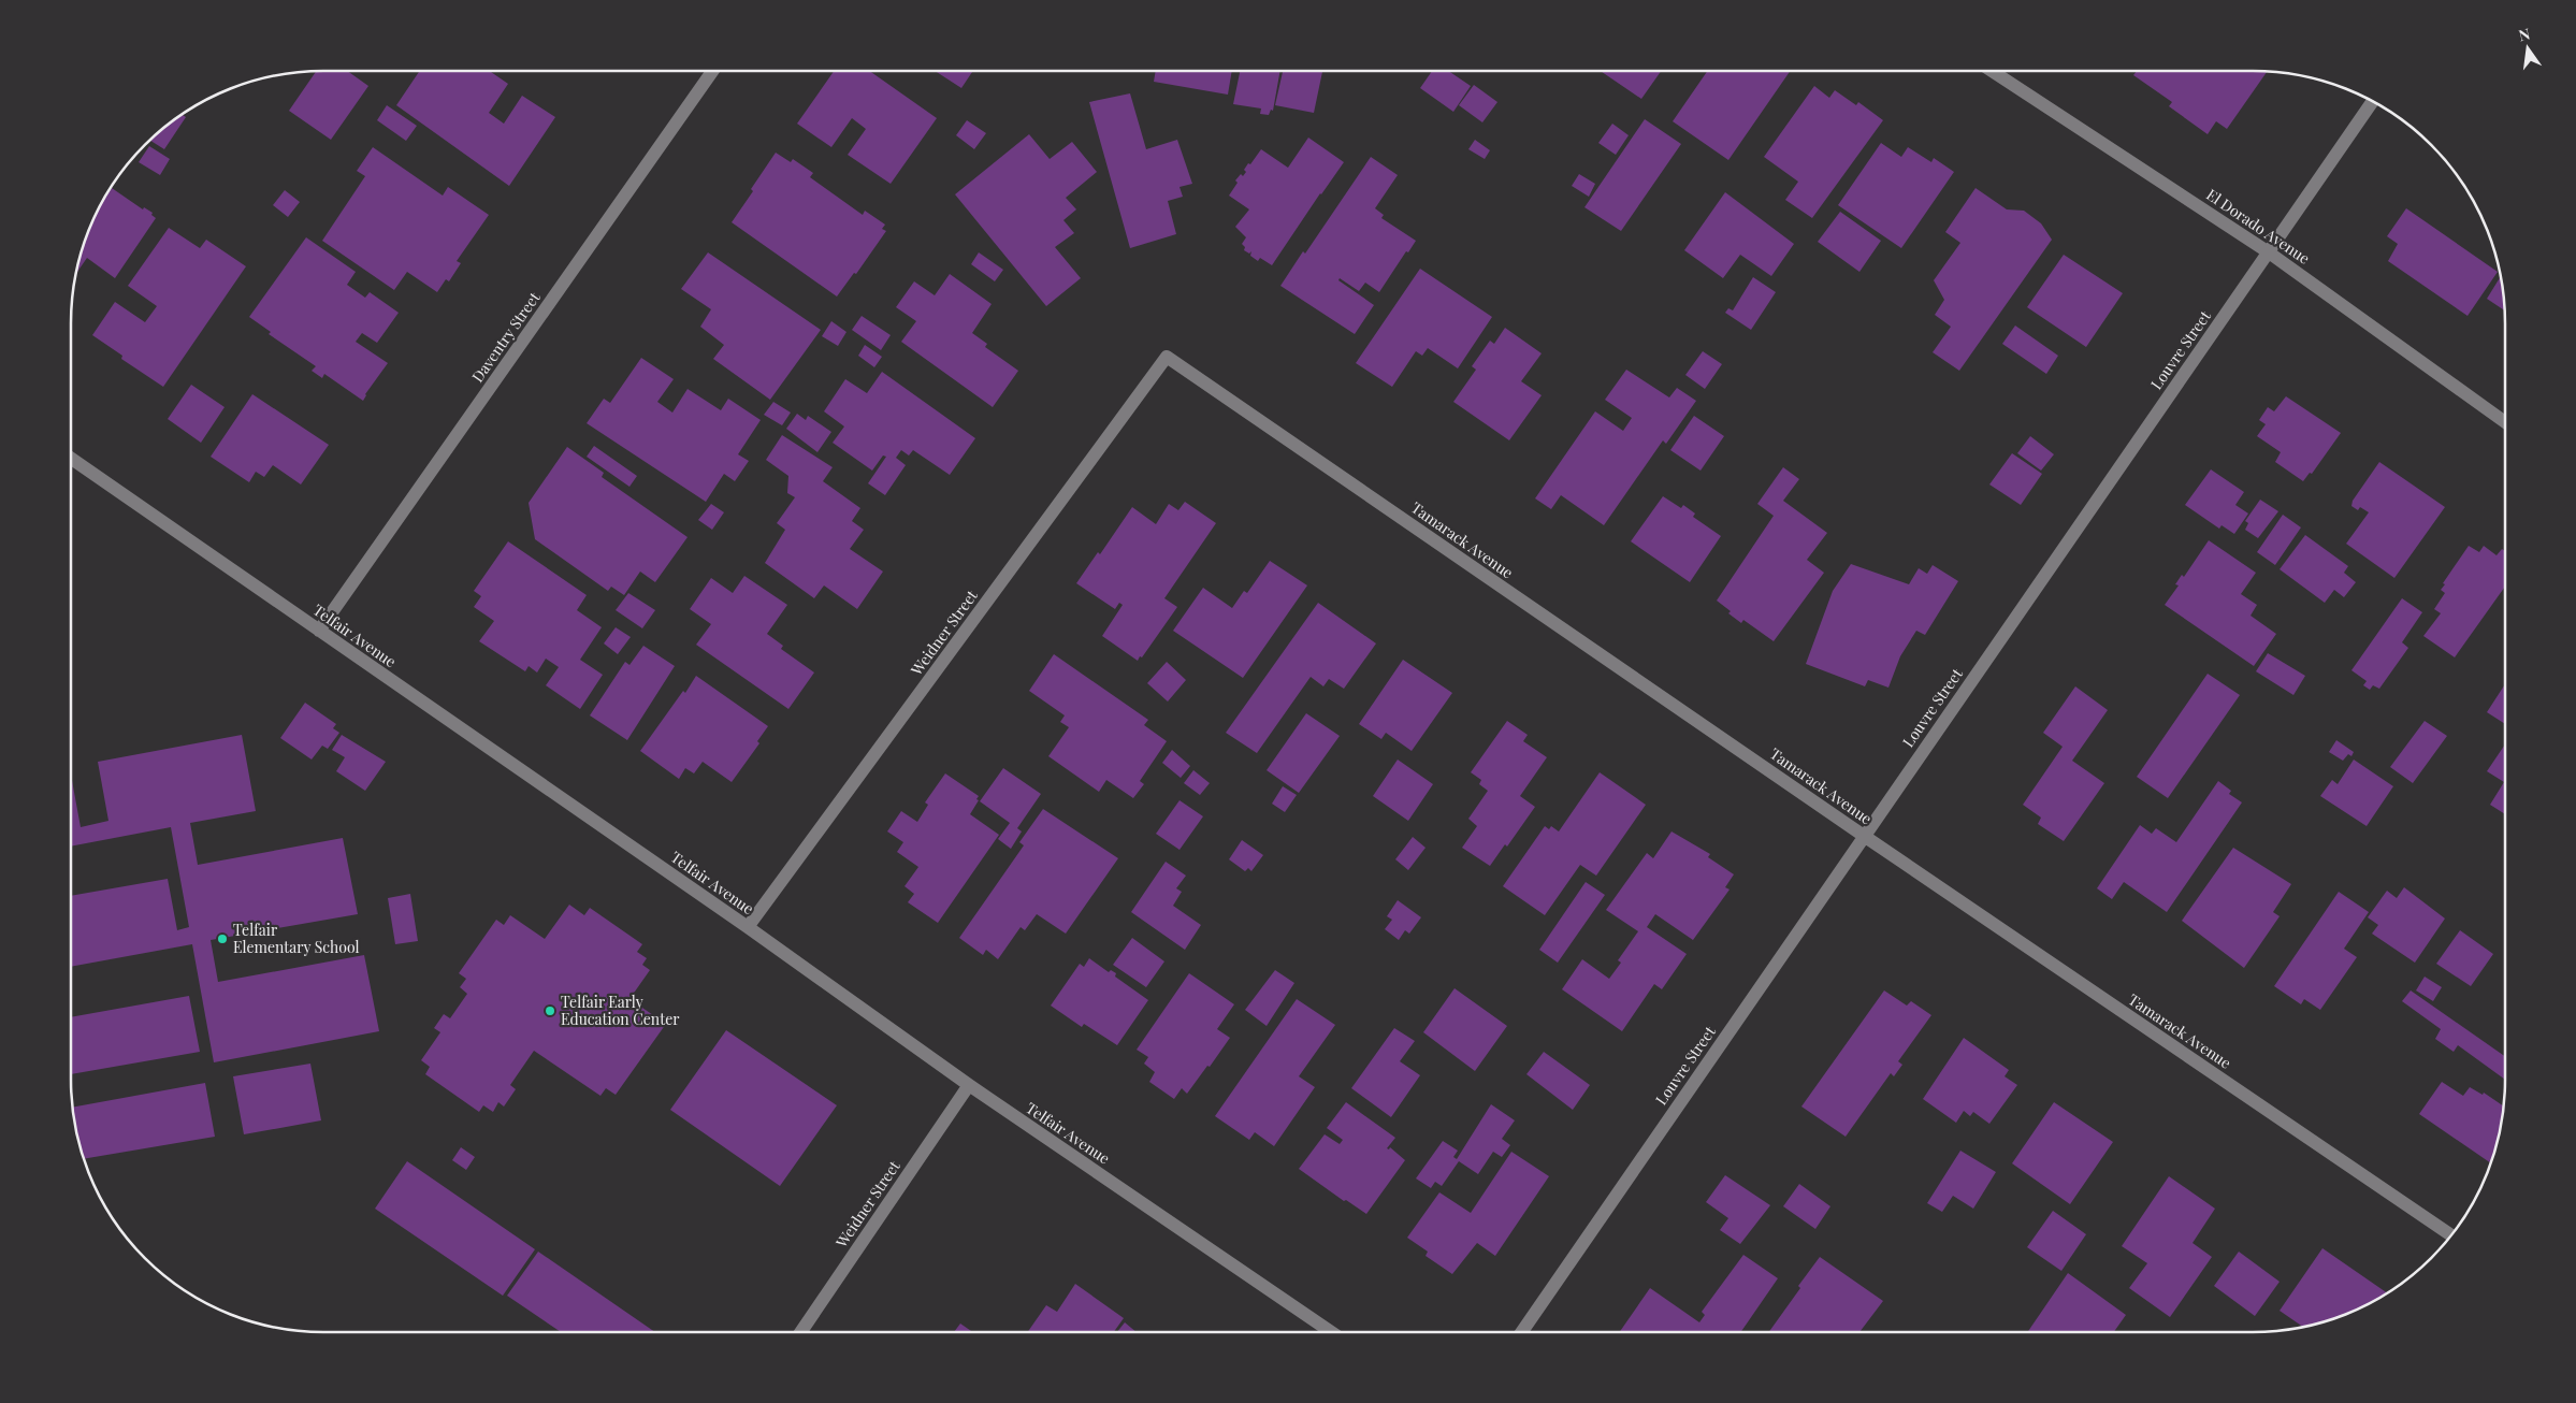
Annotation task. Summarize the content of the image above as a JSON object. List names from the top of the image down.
{
  "streets": {
    "street": [
      "El Dorado Avenue",
      "Daventry Street",
      "Louvre Street",
      "Tamarack Avenue",
      "Weidner Street",
      "Telfair Avenue"
    ]
  },
  "crossings": [
    ["El Dorado Avenue", "Louvre Street"],
    ["Daventry Street", "Telfair Avenue"],
    ["Louvre Street", "Tamarack Avenue"],
    ["Tamarack Avenue", "Weidner Street"],
    ["Weidner Street", "Telfair Avenue"]
  ],
  "places": ["Telfair Elementary School", "Telfair Early Education Center"],
  "north": "top"
}
